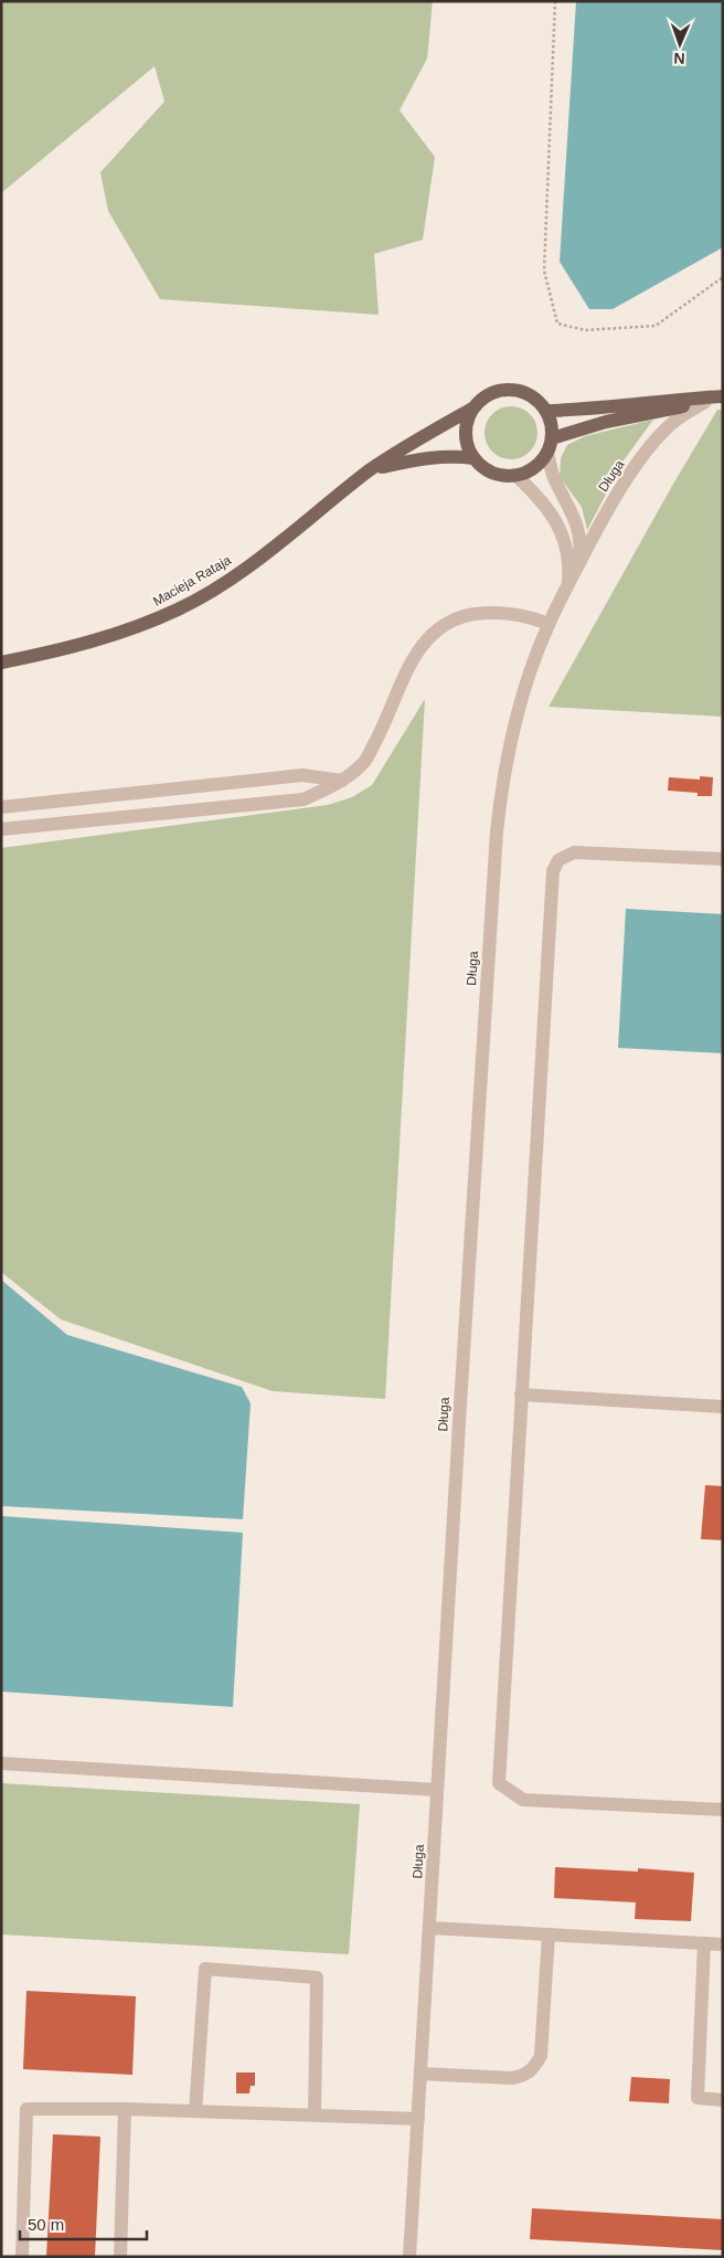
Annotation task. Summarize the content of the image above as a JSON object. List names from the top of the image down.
{
  "streets": {
    "main road": ["Długa", "Macieja Rataja"]
  },
  "crossings": [
    ["Długa", "Macieja Rataja"]
  ],
  "scale_bar": "50 m",
  "north": "bottom"
}
